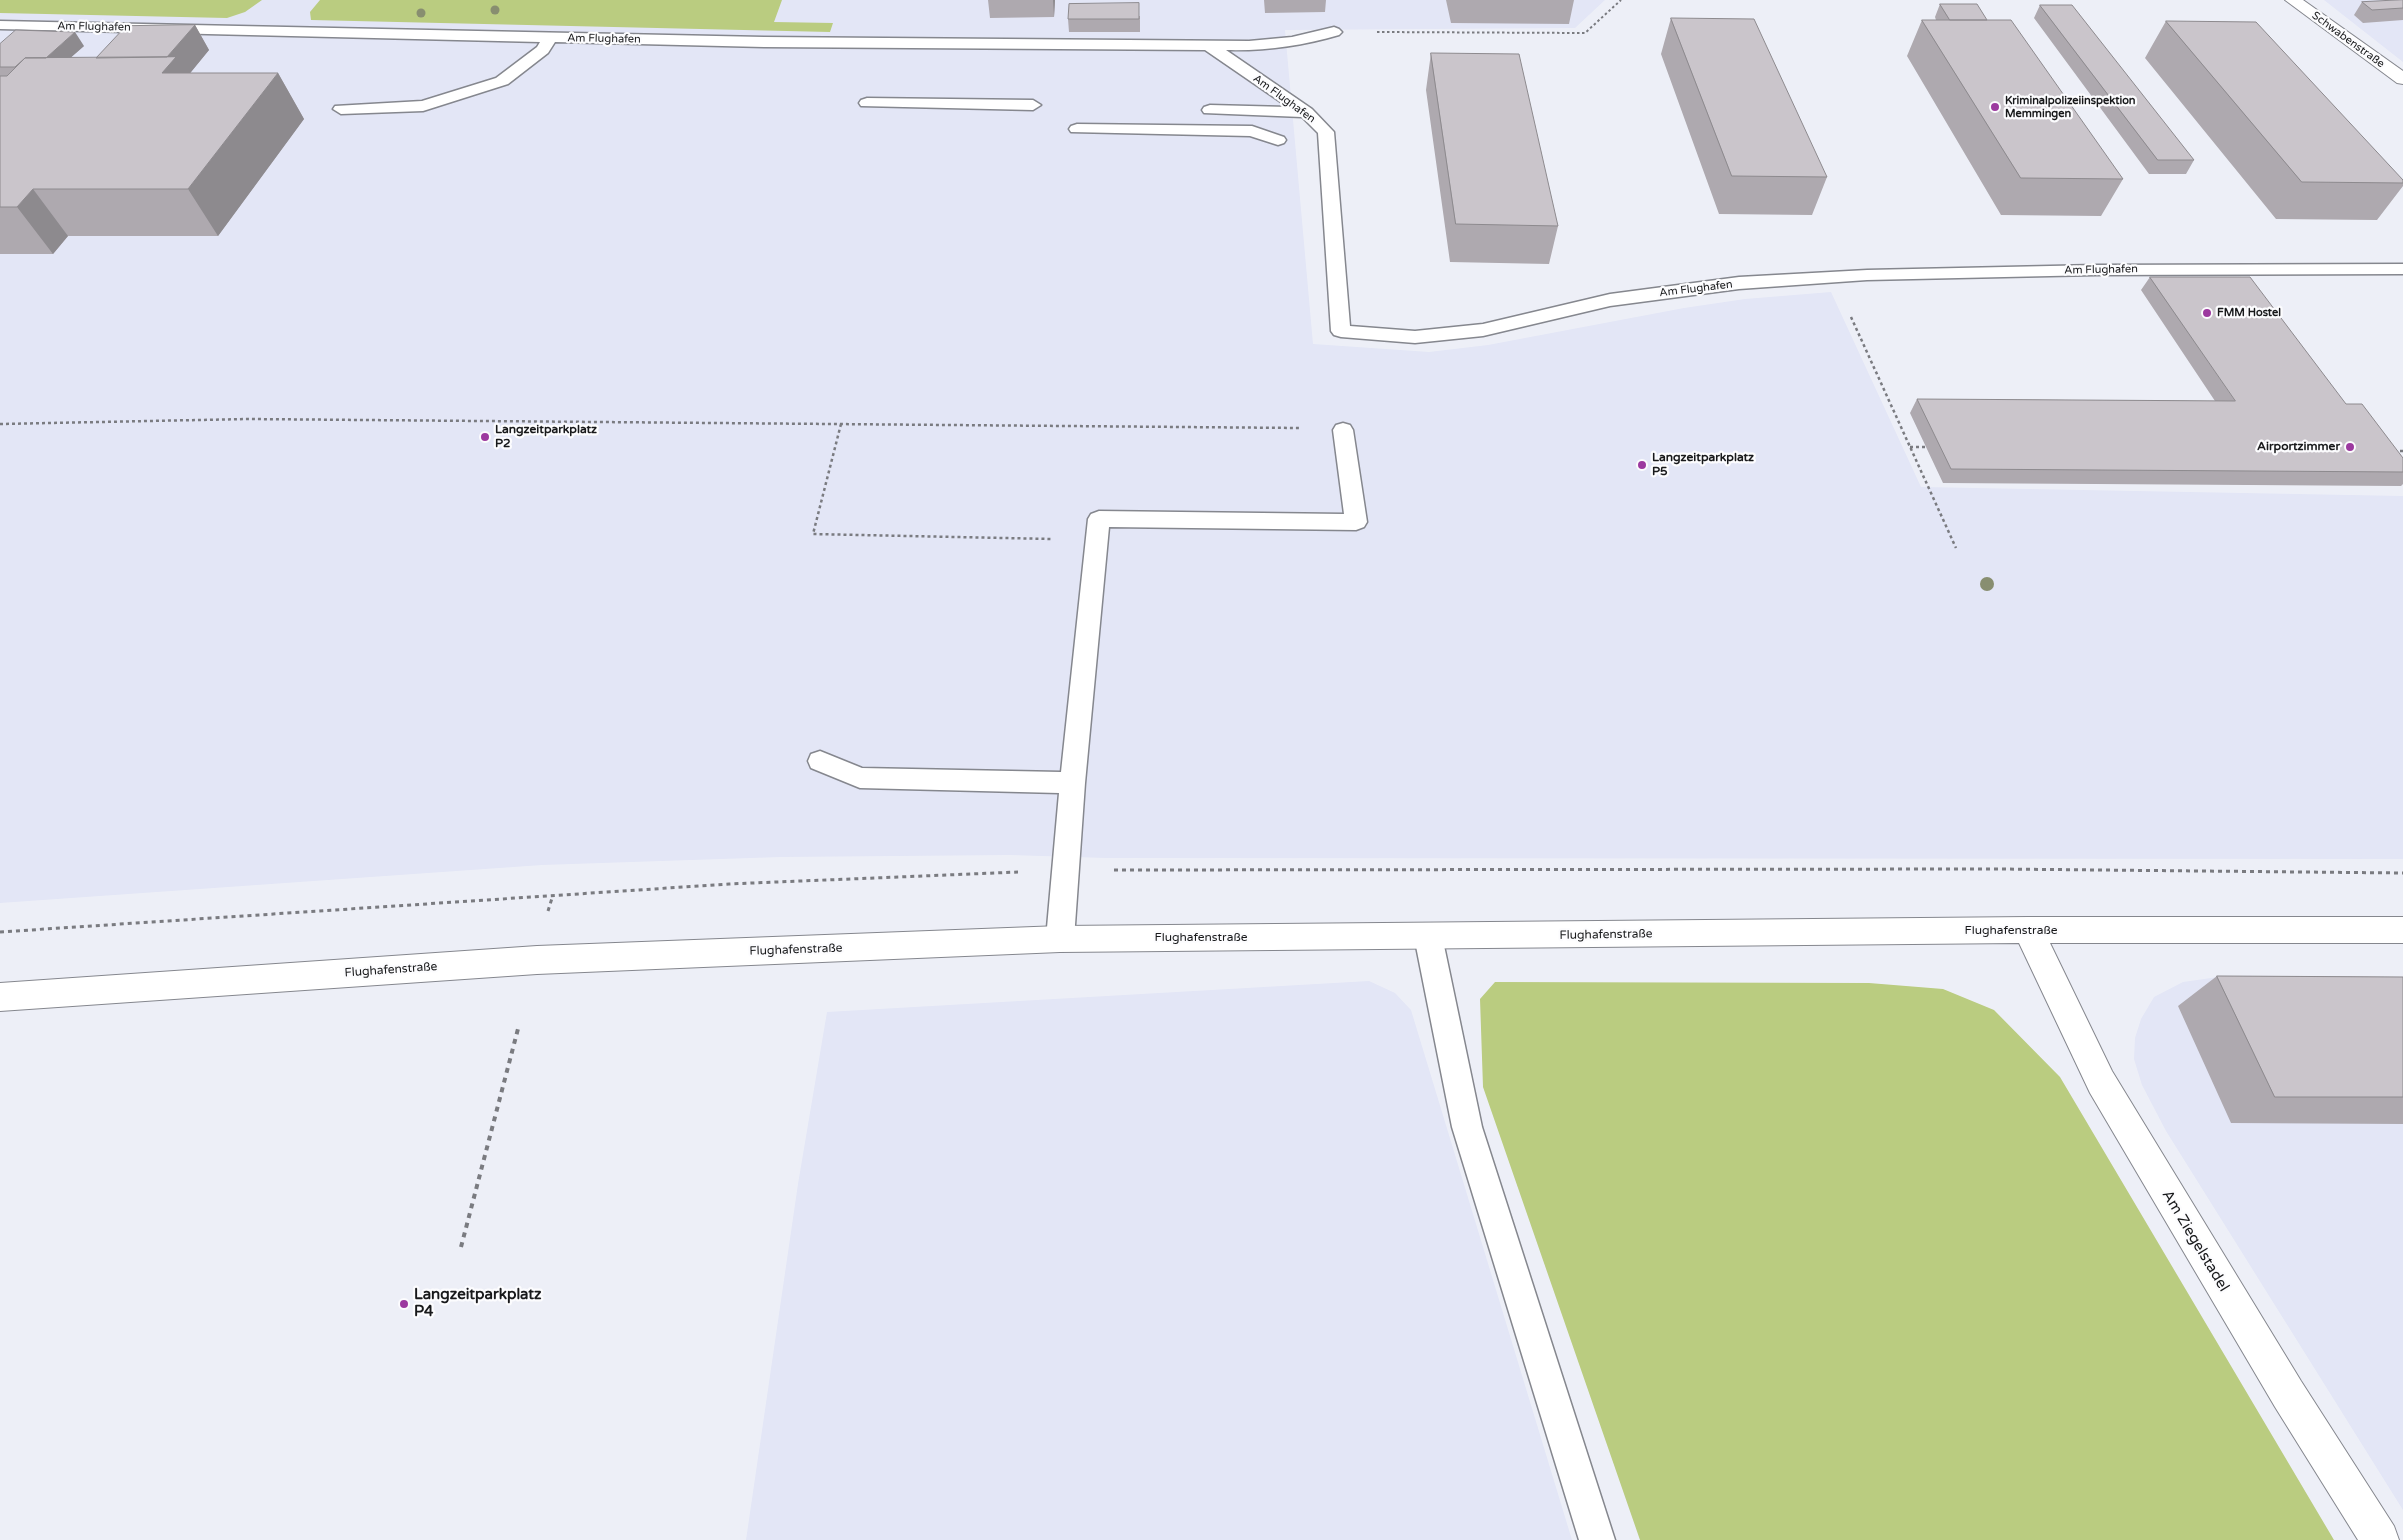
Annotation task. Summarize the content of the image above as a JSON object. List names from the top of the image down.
{
  "streets": {
    "street": ["Schwabenstraße", "Flughafenstraße", "Am Ziegelstadel"],
    "lane": ["Am Flughafen"]
  },
  "crossings": [
    ["Flughafenstraße", "Am Ziegelstadel"]
  ],
  "places": [
    "Kriminalpolizeiinspektion Memmingen",
    "FMM Hostel",
    "Langzeitparkplatz P2",
    "Airportzimmer",
    "Langzeitparkplatz P5",
    "Langzeitparkplatz P4"
  ]
}
